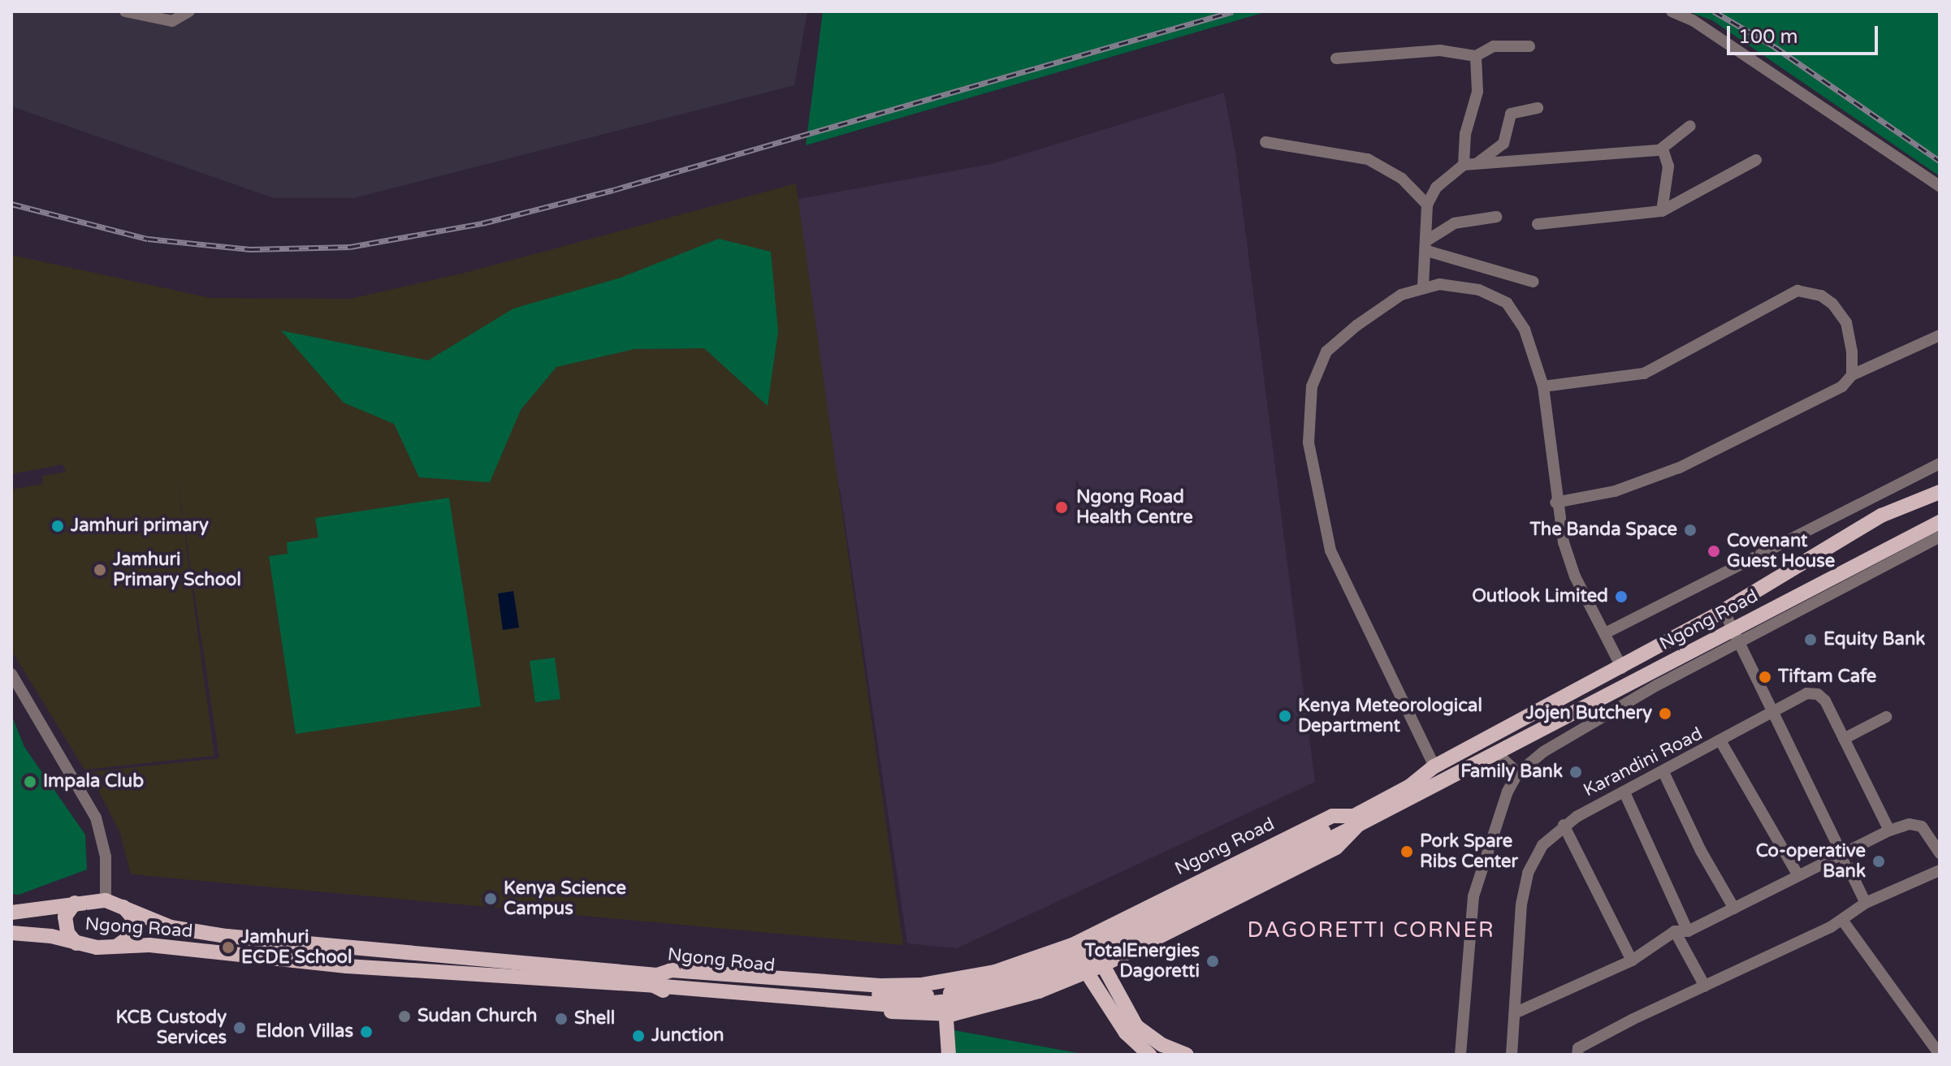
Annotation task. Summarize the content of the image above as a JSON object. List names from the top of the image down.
{
  "streets": {
    "main road": ["Ngong Road"],
    "street": ["Karandini Road"]
  },
  "districts": ["DAGORETTI CORNER"],
  "places": [
    "Ngong Road Health Centre",
    "Jamhuri primary",
    "The Banda Space",
    "Covenant Guest House",
    "Jamhuri Primary School",
    "Outlook Limited",
    "Equity Bank",
    "Tiftam Cafe",
    "Jojen Butchery",
    "Kenya Meteorological Department",
    "Family Bank",
    "Impala Club",
    "Pork Spare Ribs Center",
    "Co-operative Bank",
    "Kenya Science Campus",
    "Jamhuri ECDE School",
    "TotalEnergies Dagoretti",
    "Sudan Church",
    "Shell",
    "KCB Custody Services",
    "Eldon Villas",
    "Junction"
  ],
  "scale_bar": "100 m"
}
